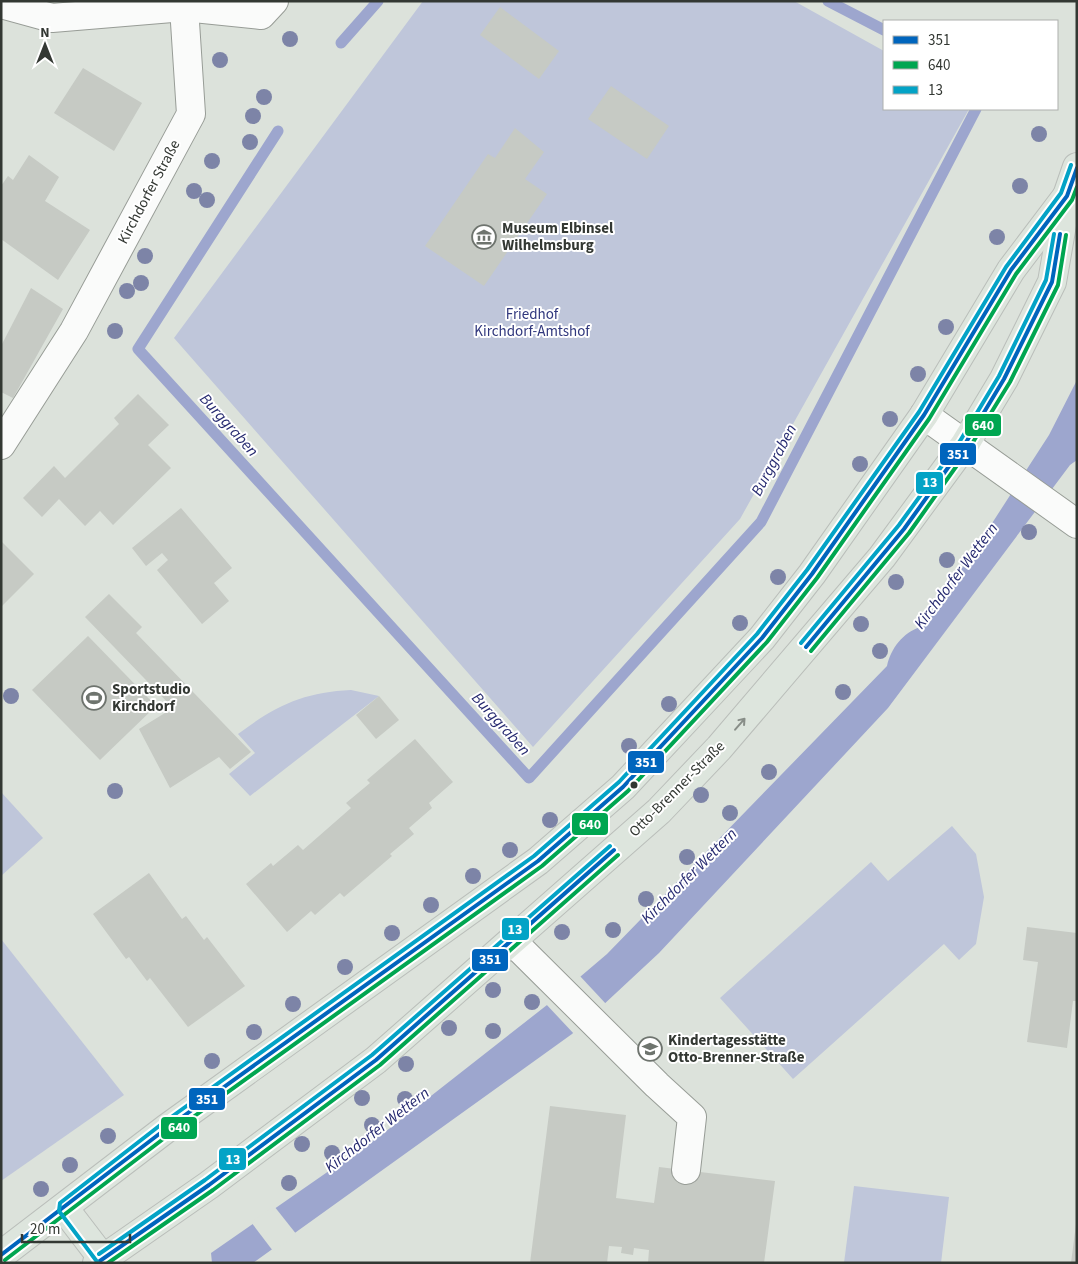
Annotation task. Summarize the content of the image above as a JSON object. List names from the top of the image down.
{
  "streets": {
    "main road": ["Otto-Brenner-Straße"],
    "street": ["Kirchdorfer Straße"]
  },
  "water": ["Burggraben", "Kirchdorfer Wettern"],
  "parks": ["Friedhof Kirchdorf-Amtshof"],
  "places": {
    "museum": ["Museum Elbinsel Wilhelmsburg"],
    "sports": ["Sportstudio Kirchdorf"],
    "school or university": ["Kindertagesstätte Otto-Brenner-Straße"]
  },
  "lines": ["transit line 13", "transit line 351", "transit line 640"],
  "legend": ["351", "640", "13"],
  "scale_bar": "20 m",
  "north": "top"
}
